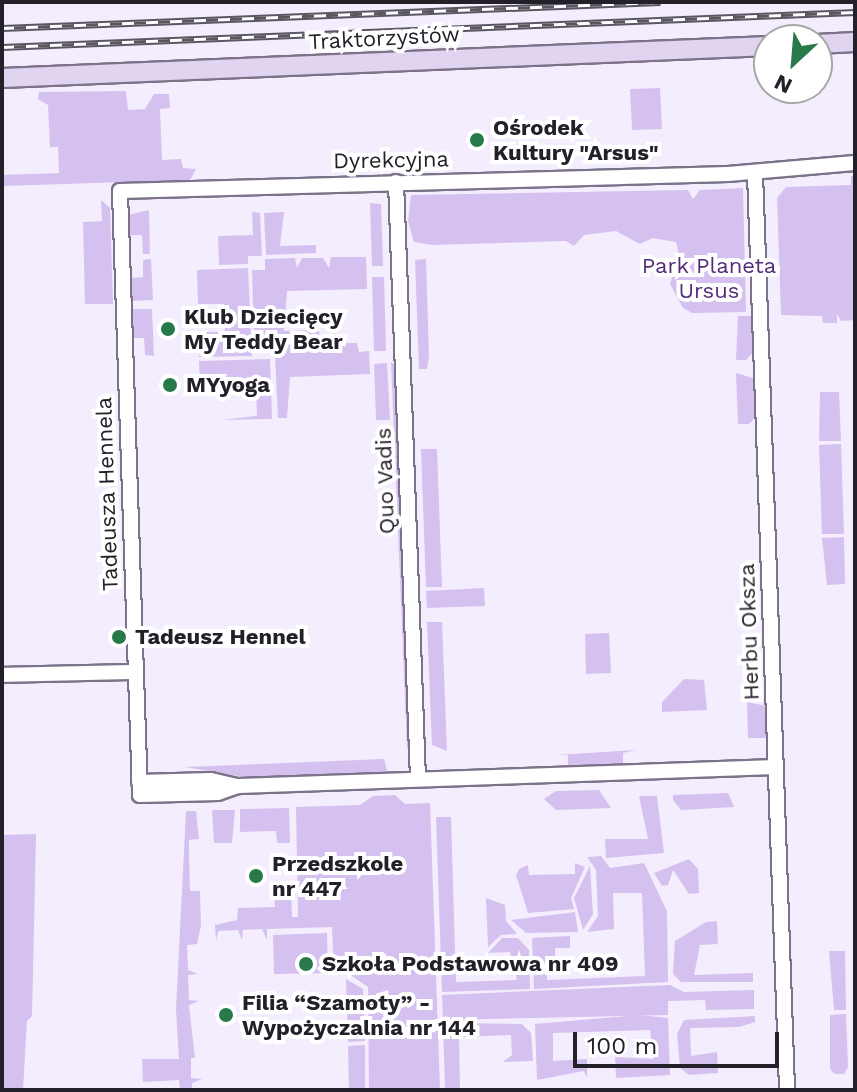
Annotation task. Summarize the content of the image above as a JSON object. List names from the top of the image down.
{
  "streets": {
    "street": [
      "Traktorzystów",
      "Dyrekcyjna",
      "Quo Vadis",
      "Tadeusza Hennela",
      "Herbu Oksza"
    ]
  },
  "crossings": [
    ["Dyrekcyjna", "Quo Vadis"],
    ["Dyrekcyjna", "Tadeusza Hennela"],
    ["Dyrekcyjna", "Herbu Oksza"],
    ["Quo Vadis", "Tadeusza Hennela"]
  ],
  "parks": ["Park Planeta Ursus"],
  "places": [
    "Ośrodek Kultury \"Arsus\"",
    "Klub Dziecięcy My Teddy Bear",
    "MYyoga",
    "Tadeusz Hennel",
    "Przedszkole nr 447",
    "Szkoła Podstawowa nr 409",
    "Filia “Szamoty” - Wypożyczalnia nr 144"
  ],
  "scale_bar": "100 m",
  "north": "bottom left"
}
